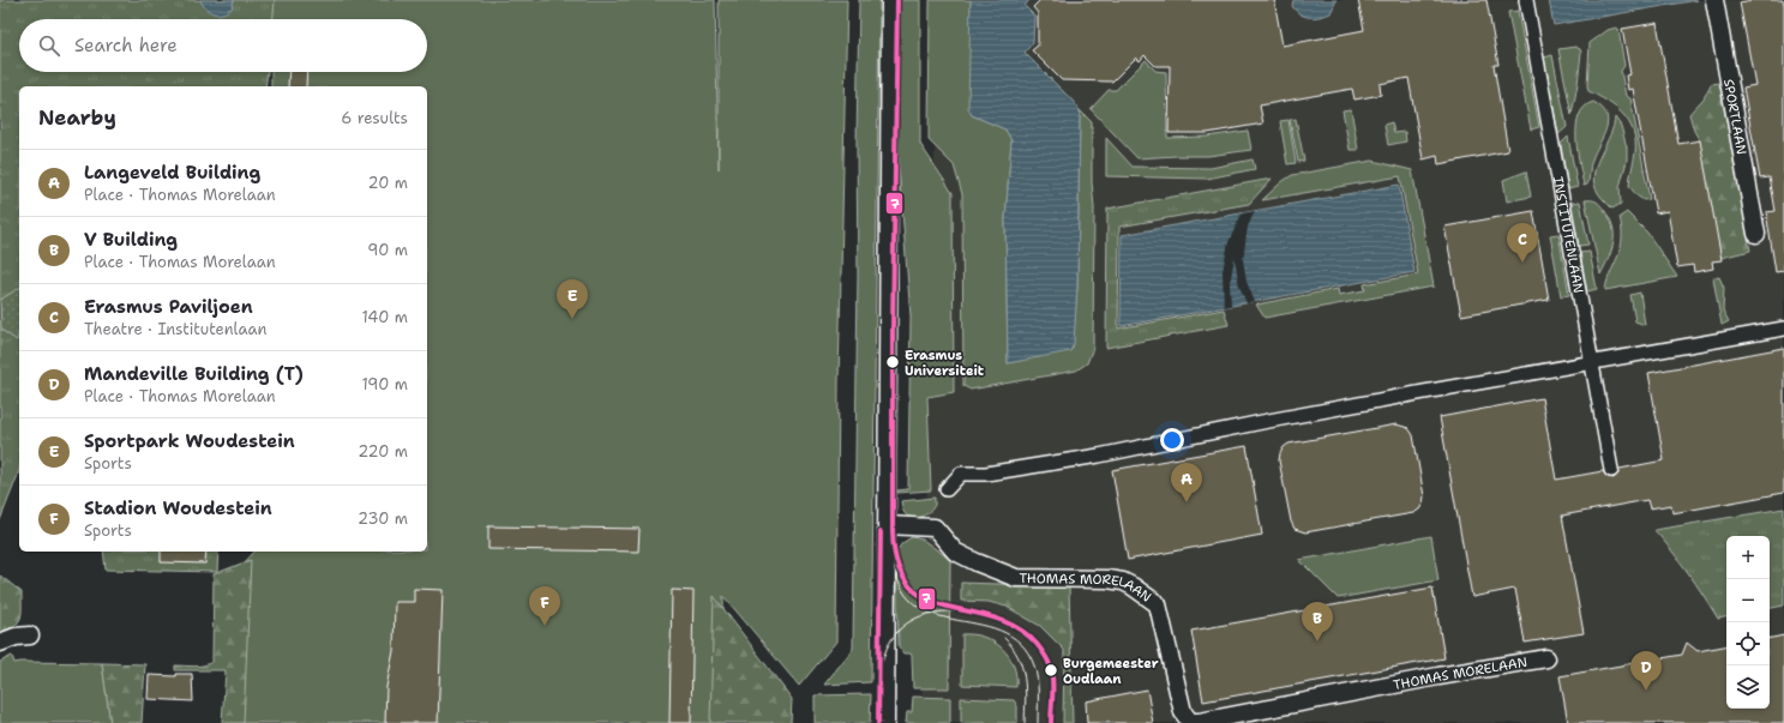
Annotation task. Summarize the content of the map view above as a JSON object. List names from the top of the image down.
{
  "streets": {
    "street": ["SPORTLAAN", "INSTITUTENLAAN", "THOMAS MORELAAN"]
  },
  "places": ["Erasmus Universiteit", "Burgemeester Oudlaan"],
  "lines": ["transit line 7"],
  "page": {
    "search": "Search here",
    "heading": ["Nearby", "6 results"],
    "list": [
      {
        "mark": "A",
        "name": "Langeveld Building",
        "note": "Place · Thomas Morelaan",
        "value": "20 m"
      },
      {
        "mark": "B",
        "name": "V Building",
        "note": "Place · Thomas Morelaan",
        "value": "90 m"
      },
      {
        "mark": "C",
        "name": "Erasmus Paviljoen",
        "note": "Theatre · Institutenlaan",
        "value": "140 m"
      },
      {
        "mark": "D",
        "name": "Mandeville Building (T)",
        "note": "Place · Thomas Morelaan",
        "value": "190 m"
      },
      {
        "mark": "E",
        "name": "Sportpark Woudestein",
        "note": "Sports",
        "value": "220 m"
      },
      {
        "mark": "F",
        "name": "Stadion Woudestein",
        "note": "Sports",
        "value": "230 m"
      }
    ],
    "pins": [
      "C",
      "E",
      "A",
      "F",
      "B",
      "D"
    ],
    "map_buttons": ["+", "−"]
  }
}
